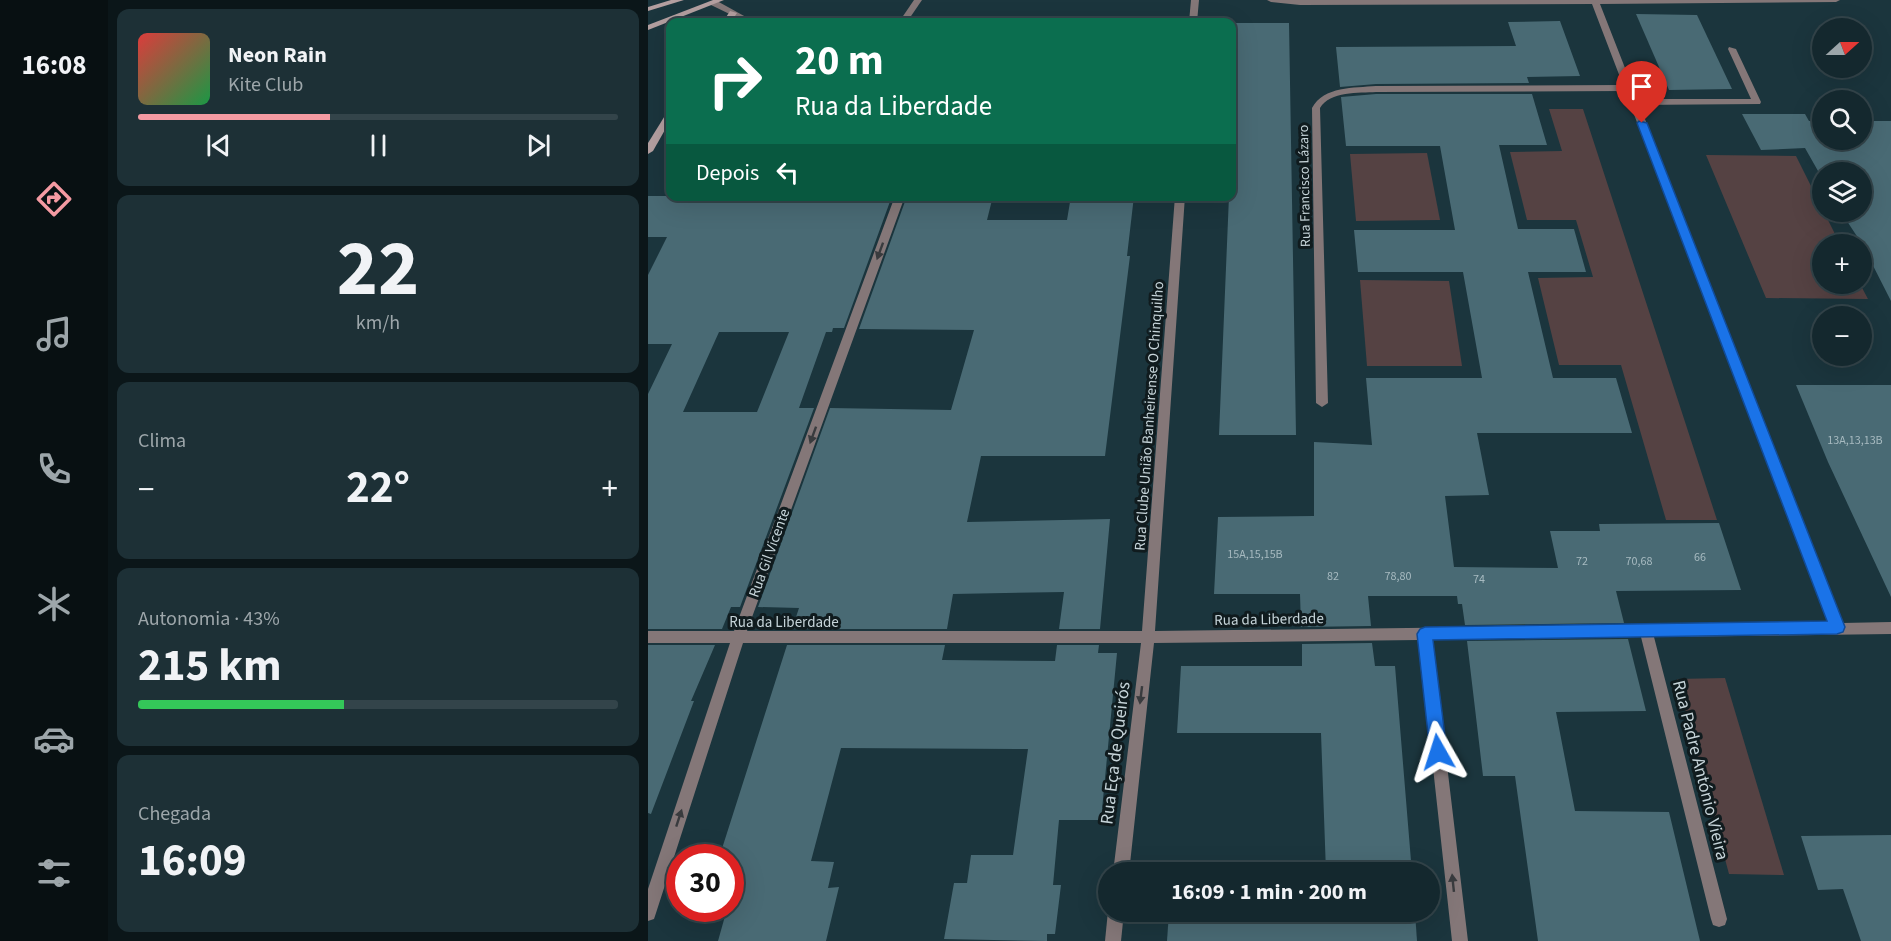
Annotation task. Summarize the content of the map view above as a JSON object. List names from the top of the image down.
{
  "streets": {
    "street": [
      "Rua Francisco Lázaro",
      "Rua Clube União Banheirense O Chinquilho",
      "Rua Gil Vicente",
      "Rua da Liberdade",
      "Rua Eça de Queirós",
      "Rua Padre António Vieira"
    ]
  },
  "crossings": [
    ["Rua Clube União Banheirense O Chinquilho", "Rua da Liberdade"],
    ["Rua Clube União Banheirense O Chinquilho", "Rua Eça de Queirós"],
    ["Rua Gil Vicente", "Rua da Liberdade"],
    ["Rua da Liberdade", "Rua Eça de Queirós"],
    ["Rua da Liberdade", "Rua Padre António Vieira"]
  ],
  "one_way": ["Rua Eça de Queirós"],
  "house_numbers": [
    "13A,13,13B",
    "15A,15,15B",
    "66",
    "72",
    "70,68",
    "82",
    "78,80",
    "74"
  ],
  "north": "right",
  "page": {
    "tabs": "16:08",
    "map_buttons": ["+", "−"],
    "turn": ["20 m", "Rua da Liberdade"],
    "song": ["Neon Rain", "Kite Club"],
    "then": "Depois",
    "tile": [
      ["22", "km/h"],
      "Clima",
      ["Autonomia · 43%", "215 km"],
      ["Chegada", "16:09"]
    ],
    "heat": ["−", "22°", "+"],
    "limit": "30",
    "trip": "16:09 · 1 min · 200 m"
  }
}
